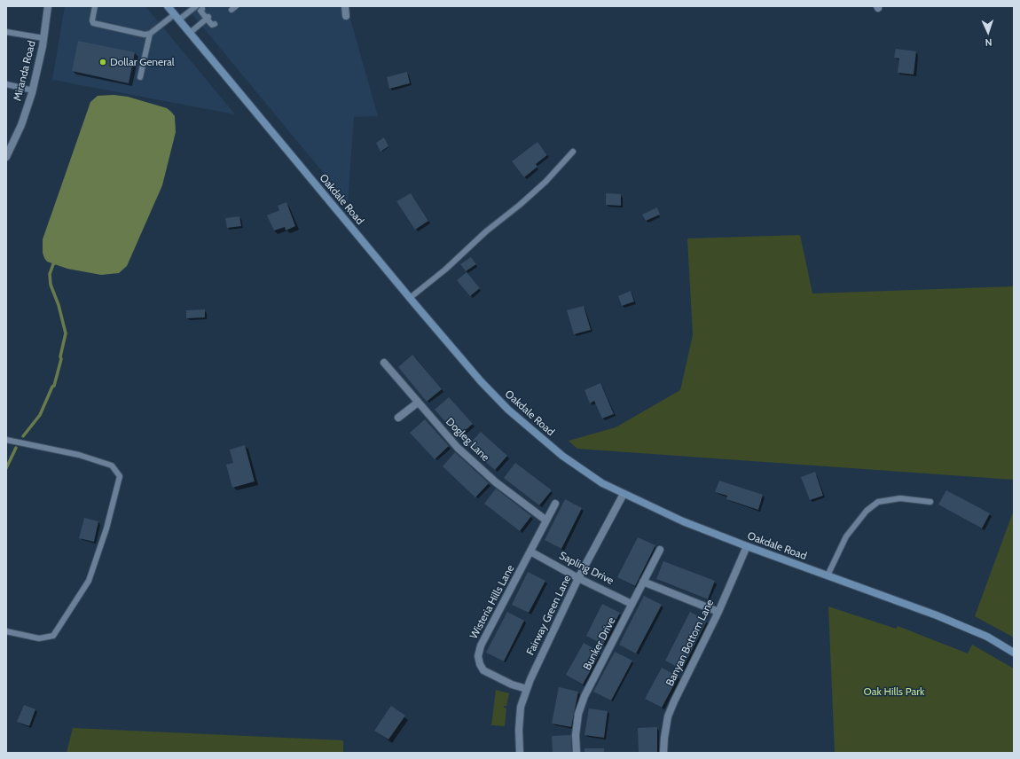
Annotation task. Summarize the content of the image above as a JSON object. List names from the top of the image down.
{
  "streets": {
    "main road": ["Oakdale Road"],
    "street": [
      "Miranda Road",
      "Dogleg Lane",
      "Sapling Drive",
      "Wisteria Hills Lane",
      "Fairway Green Lane",
      "Banyan Bottom Lane",
      "Bunker Drive"
    ]
  },
  "crossings": [
    ["Oakdale Road", "Fairway Green Lane"],
    ["Oakdale Road", "Banyan Bottom Lane"],
    ["Dogleg Lane", "Wisteria Hills Lane"],
    ["Sapling Drive", "Wisteria Hills Lane"],
    ["Sapling Drive", "Fairway Green Lane"],
    ["Sapling Drive", "Bunker Drive"],
    ["Wisteria Hills Lane", "Fairway Green Lane"]
  ],
  "parks": ["Oak Hills Park"],
  "places": ["Dollar General"],
  "north": "bottom"
}
